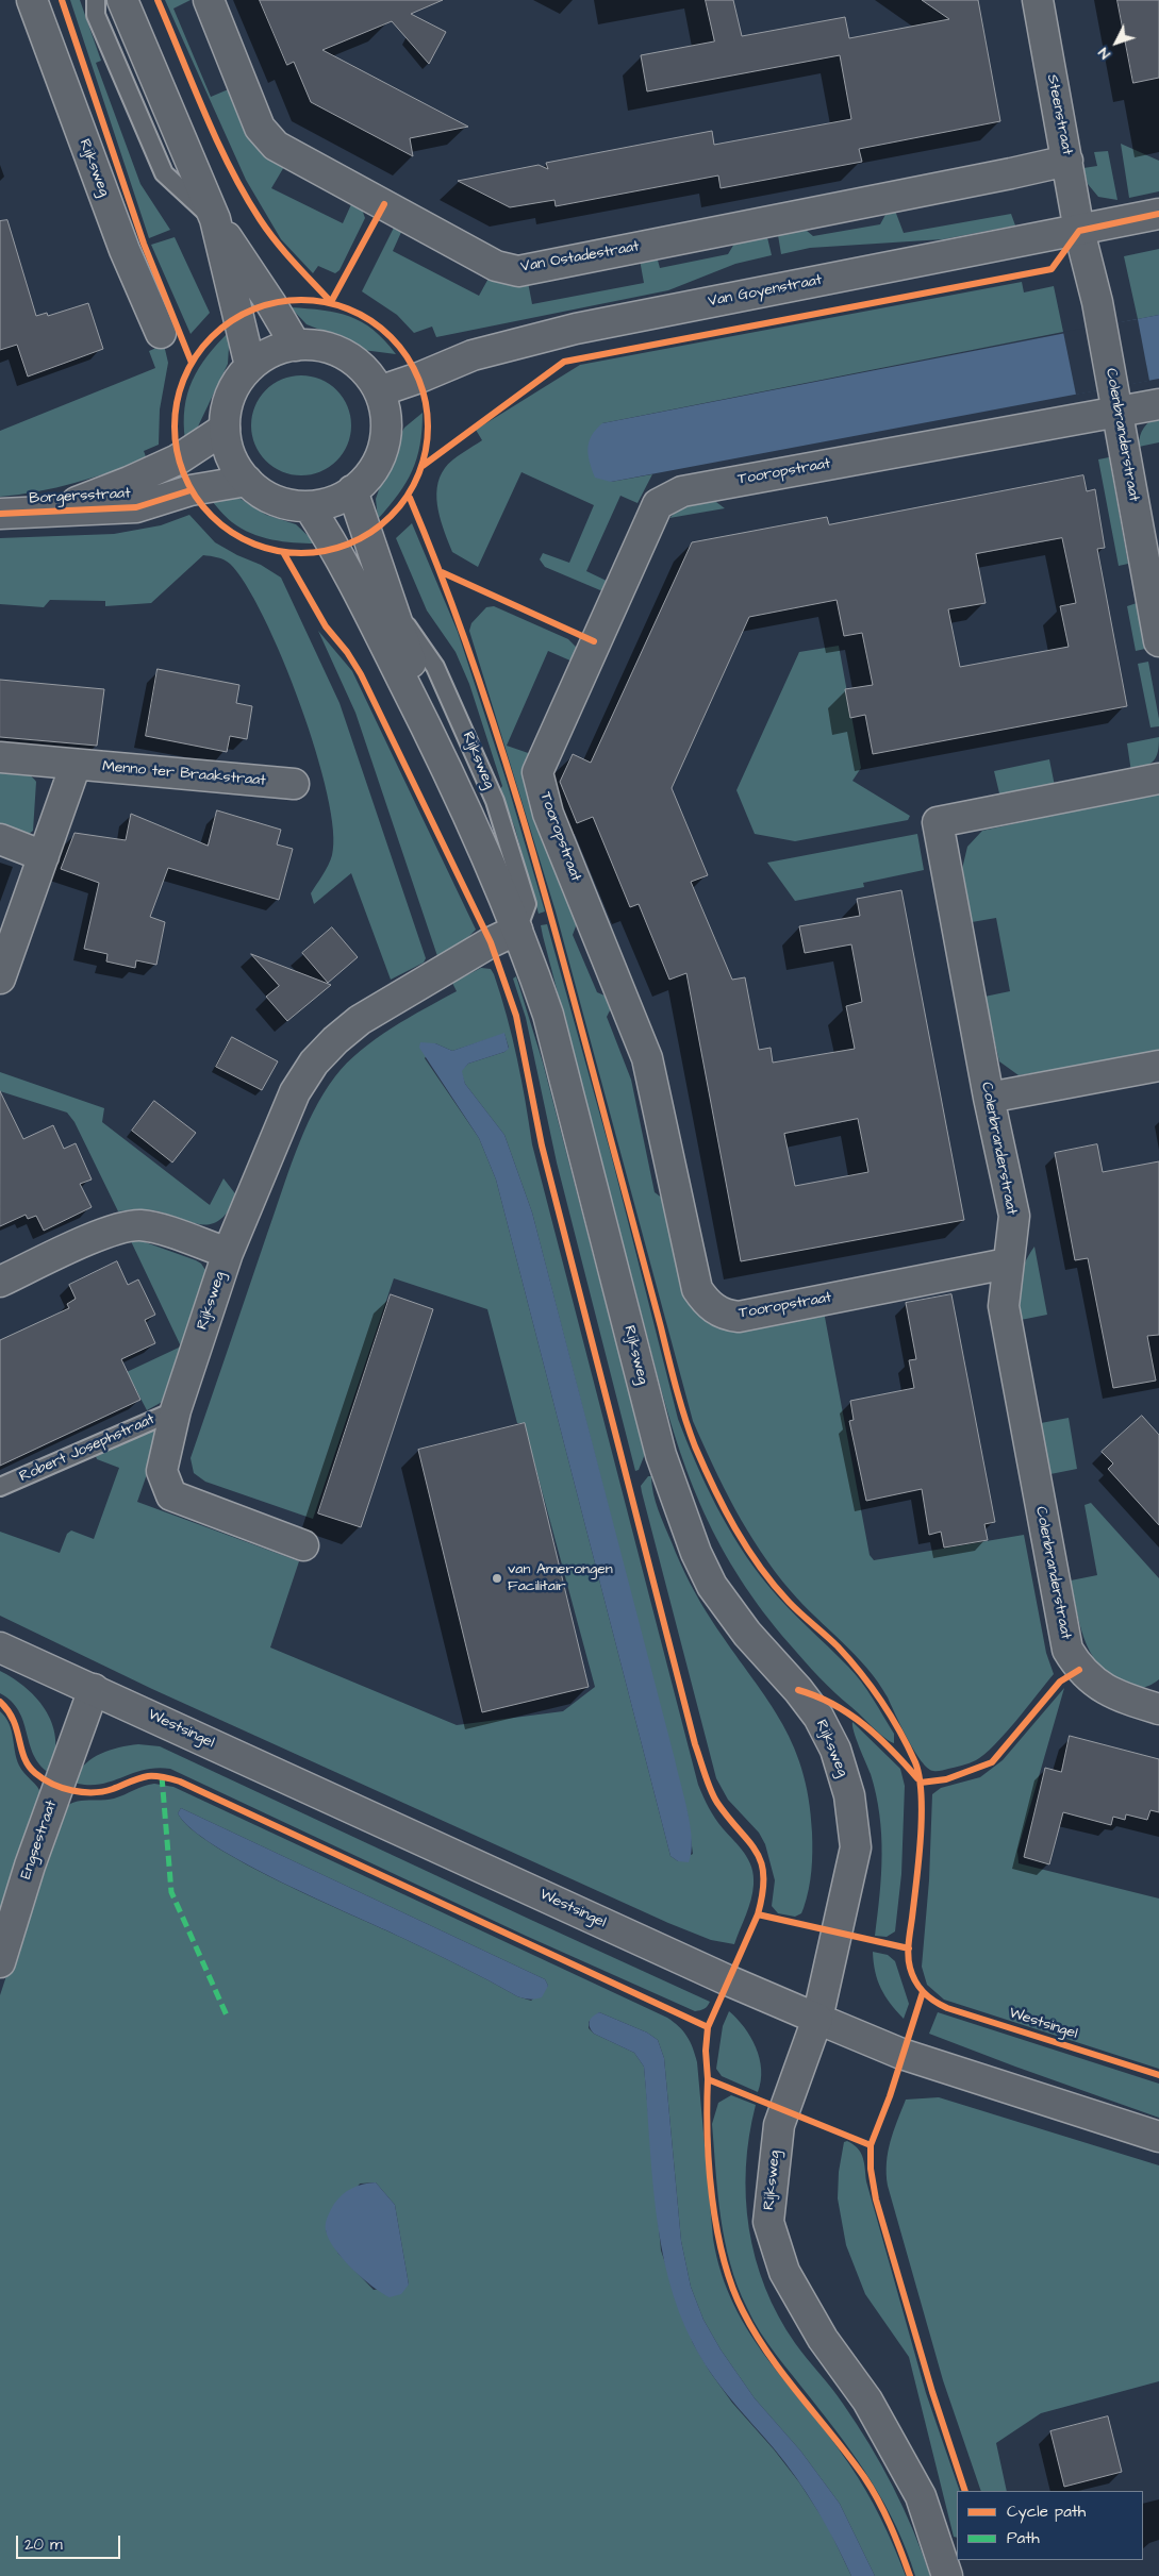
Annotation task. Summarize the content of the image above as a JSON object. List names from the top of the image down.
{
  "streets": {
    "street": [
      "Steenstraat",
      "Rijksweg",
      "Van Ostadestraat",
      "Van Goyenstraat",
      "Colenbranderstraat",
      "Tooropstraat",
      "Borgersstraat",
      "Menno ter Braakstraat",
      "Westsingel",
      "Engsestraat"
    ],
    "lane": ["Robert Josephstraat"]
  },
  "crossings": [
    ["Steenstraat", "Van Ostadestraat"],
    ["Steenstraat", "Van Goyenstraat"],
    ["Steenstraat", "Colenbranderstraat"],
    ["Rijksweg", "Van Goyenstraat"],
    ["Rijksweg", "Borgersstraat"],
    ["Rijksweg", "Robert Josephstraat"],
    ["Rijksweg", "Westsingel"],
    ["Van Goyenstraat", "Colenbranderstraat"],
    ["Van Goyenstraat", "Borgersstraat"],
    ["Colenbranderstraat", "Tooropstraat"],
    ["Westsingel", "Engsestraat"]
  ],
  "places": ["van Amerongen Facilitair"],
  "legend": ["Cycle path", "Path"],
  "scale_bar": "20 m",
  "north": "bottom left"
}
